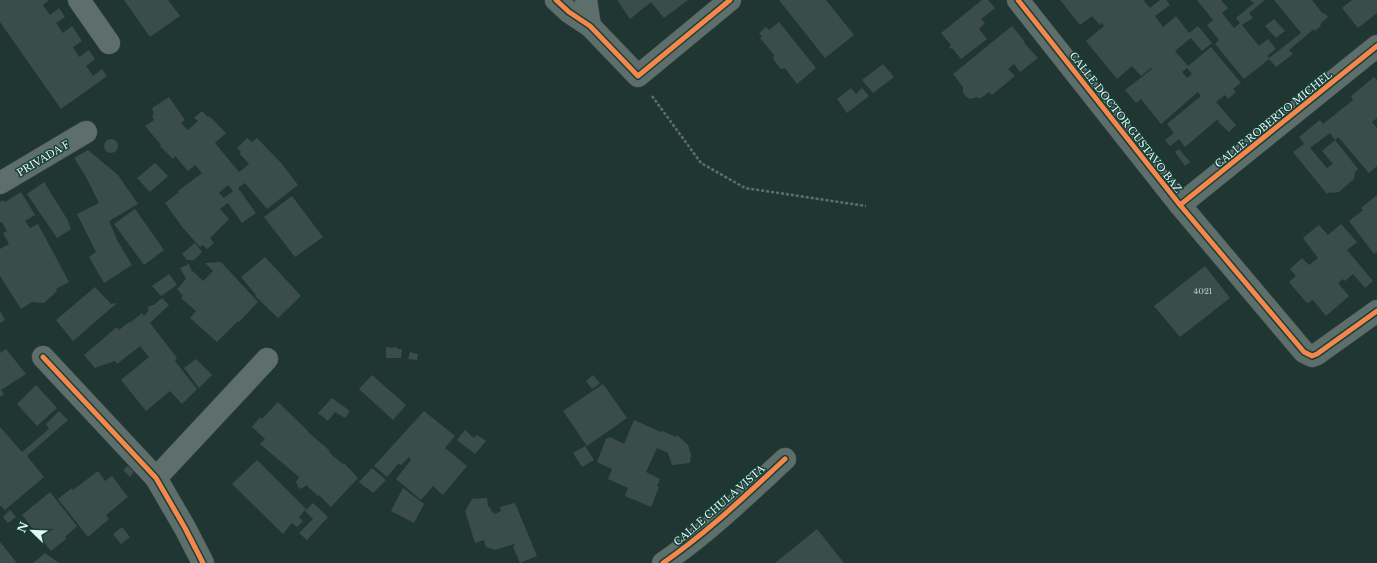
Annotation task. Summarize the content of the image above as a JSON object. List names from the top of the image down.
{
  "streets": {
    "street": [
      "CALLE ROBERTO MICHEL",
      "CALLE DOCTOR GUSTAVO BAZ",
      "PRIVADA F",
      "CALLE CHULA VISTA"
    ]
  },
  "crossings": [
    ["CALLE ROBERTO MICHEL", "CALLE DOCTOR GUSTAVO BAZ"]
  ],
  "house_numbers": ["4021"],
  "north": "top left"
}
